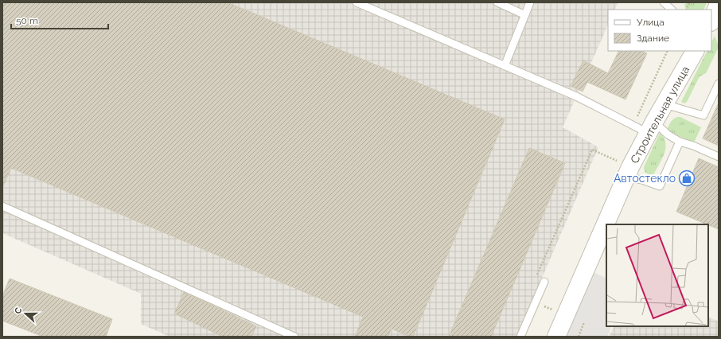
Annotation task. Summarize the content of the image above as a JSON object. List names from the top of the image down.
{
  "streets": {
    "street": ["Строительная улица"]
  },
  "places": {
    "shop": ["Автостекло"]
  },
  "legend": ["Улица", "Здание"],
  "scale_bar": "50 m",
  "north": "left"
}
